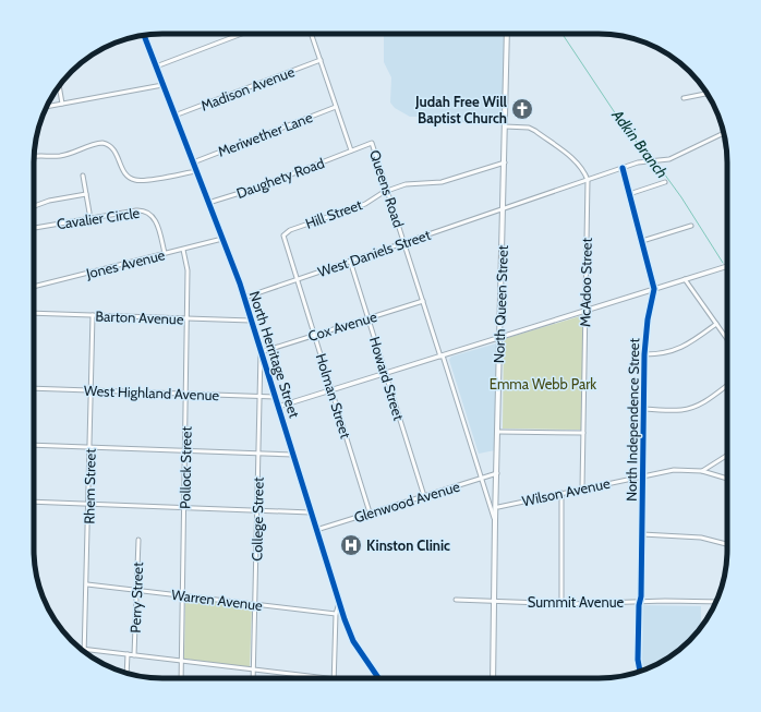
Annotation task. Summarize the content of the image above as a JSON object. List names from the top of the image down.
{
  "streets": {
    "main road": ["North Queen Street"],
    "street": [
      "Madison Avenue",
      "Meriwether Lane",
      "Daughety Road",
      "Queens Road",
      "Hill Street",
      "Cavalier Circle",
      "West Daniels Street",
      "Jones Avenue",
      "McAdoo Street",
      "Barton Avenue",
      "Cox Avenue",
      "North Herritage Street",
      "Howard Street",
      "West Highland Avenue",
      "Holman Street",
      "North Independence Street",
      "Pollock Street",
      "Rhem Street",
      "Wilson Avenue",
      "Glenwood Avenue",
      "College Street",
      "Perry Street",
      "Warren Avenue",
      "Summit Avenue"
    ]
  },
  "crossings": [
    ["Madison Avenue", "Queens Road"],
    ["Madison Avenue", "North Herritage Street"],
    ["Meriwether Lane", "Queens Road"],
    ["Meriwether Lane", "North Herritage Street"],
    ["Daughety Road", "Queens Road"],
    ["Daughety Road", "North Herritage Street"],
    ["Queens Road", "Hill Street"],
    ["Queens Road", "West Daniels Street"],
    ["Queens Road", "North Queen Street"],
    ["Queens Road", "Cox Avenue"],
    ["Queens Road", "Glenwood Avenue"],
    ["Hill Street", "West Daniels Street"],
    ["Hill Street", "North Queen Street"],
    ["Hill Street", "Holman Street"],
    ["Cavalier Circle", "Jones Avenue"],
    ["West Daniels Street", "McAdoo Street"],
    ["West Daniels Street", "North Queen Street"],
    ["West Daniels Street", "North Herritage Street"],
    ["West Daniels Street", "Howard Street"],
    ["West Daniels Street", "Holman Street"],
    ["West Daniels Street", "North Independence Street"],
    ["Jones Avenue", "North Herritage Street"],
    ["Jones Avenue", "Pollock Street"],
    ["McAdoo Street", "Wilson Avenue"],
    ["North Queen Street", "Glenwood Avenue"],
    ["North Queen Street", "Summit Avenue"],
    ["Barton Avenue", "North Herritage Street"],
    ["Barton Avenue", "Pollock Street"],
    ["Barton Avenue", "Rhem Street"],
    ["Cox Avenue", "North Herritage Street"],
    ["Cox Avenue", "Howard Street"],
    ["Cox Avenue", "Holman Street"],
    ["Cox Avenue", "College Street"],
    ["North Herritage Street", "West Highland Avenue"],
    ["North Herritage Street", "Glenwood Avenue"],
    ["North Herritage Street", "College Street"],
    ["Howard Street", "Glenwood Avenue"],
    ["West Highland Avenue", "Pollock Street"],
    ["West Highland Avenue", "Rhem Street"],
    ["West Highland Avenue", "College Street"],
    ["Holman Street", "Glenwood Avenue"],
    ["North Independence Street", "Wilson Avenue"],
    ["North Independence Street", "Summit Avenue"],
    ["Pollock Street", "Warren Avenue"],
    ["Rhem Street", "Warren Avenue"],
    ["College Street", "Warren Avenue"],
    ["Perry Street", "Warren Avenue"]
  ],
  "water": ["Adkin Branch"],
  "parks": ["Emma Webb Park"],
  "places": {
    "church": ["Judah Free Will Baptist Church"],
    "hospital": ["Kinston Clinic"]
  }
}
